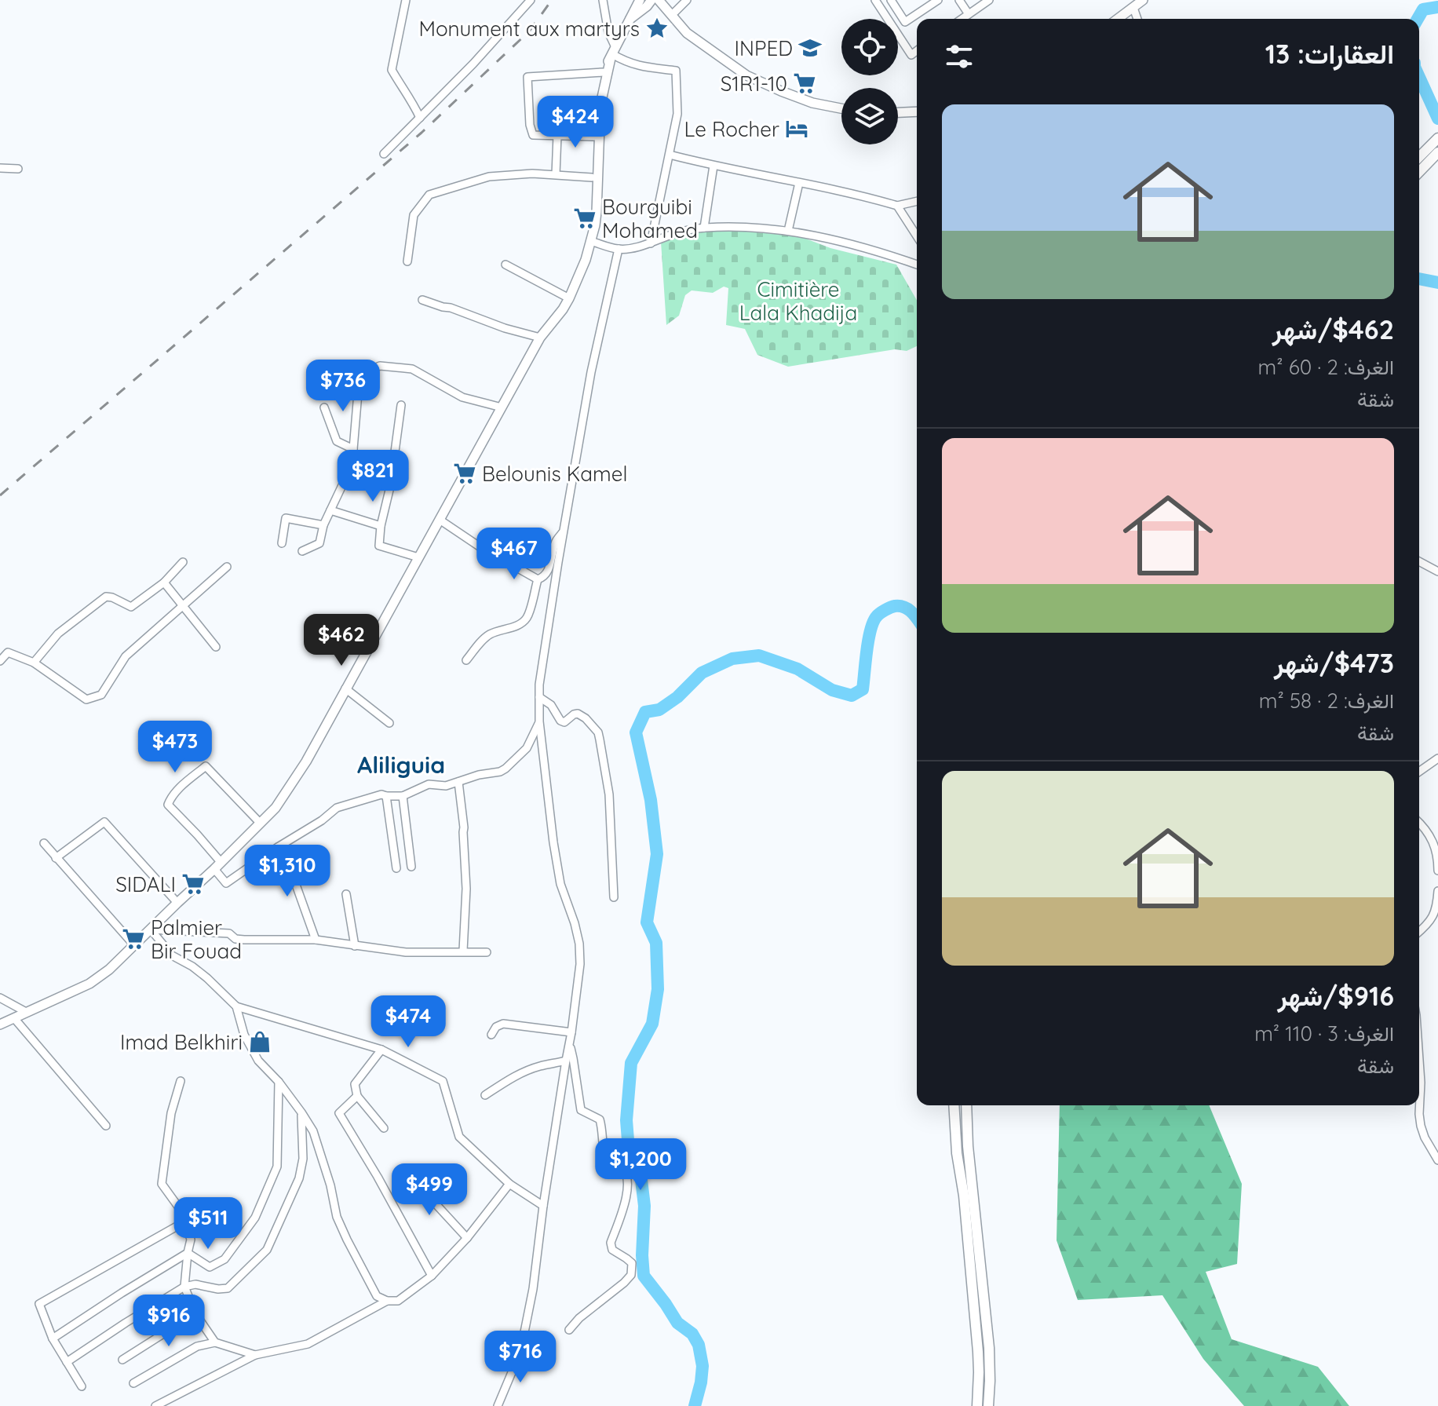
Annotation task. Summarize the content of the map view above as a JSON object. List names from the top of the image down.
{
  "districts": ["Aliliguia"],
  "parks": ["Cimitière Lala Khadija"],
  "places": {
    "place": ["Monument aux martyrs"],
    "school or university": ["INPED"],
    "supermarket": [
      "S1R1-10",
      "Bourguibi Mohamed",
      "Belounis Kamel",
      "SIDALI",
      "Palmier Bir Fouad"
    ],
    "hotel": ["Le Rocher"],
    "shop": ["Imad Belkhiri"]
  },
  "page": {
    "heading": "العقارات: 13",
    "list": [
      {
        "name": "$462/شهر",
        "note": "الغرف: 2 · 60 m² · شقة"
      },
      {
        "name": "$473/شهر",
        "note": "الغرف: 2 · 58 m² · شقة"
      },
      {
        "name": "$916/شهر",
        "note": "الغرف: 3 · 110 m² · شقة"
      }
    ],
    "price": [
      "$424",
      "$736",
      "$821",
      "$467",
      "$462",
      "$473",
      "$1,310",
      "$474",
      "$1,200",
      "$499",
      "$511",
      "$916",
      "$716"
    ]
  }
}
